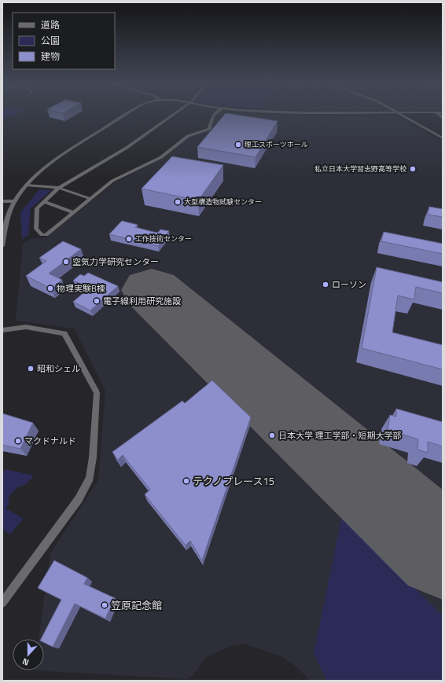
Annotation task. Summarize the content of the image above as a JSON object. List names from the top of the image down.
{
  "places": [
    "理工スポーツホール",
    "私立日本大学習志野高等学校",
    "大型構造物試験センター",
    "工作技術センター",
    "空気力学研究センター",
    "ローソン",
    "物理実験B棟",
    "電子線利用研究施設",
    "昭和シェル",
    "日本大学 理工学部・短期大学部",
    "マクドナルド",
    "テクノプレース15",
    "笠原記念館"
  ],
  "legend": ["道路", "公園", "建物"],
  "north": "bottom"
}
